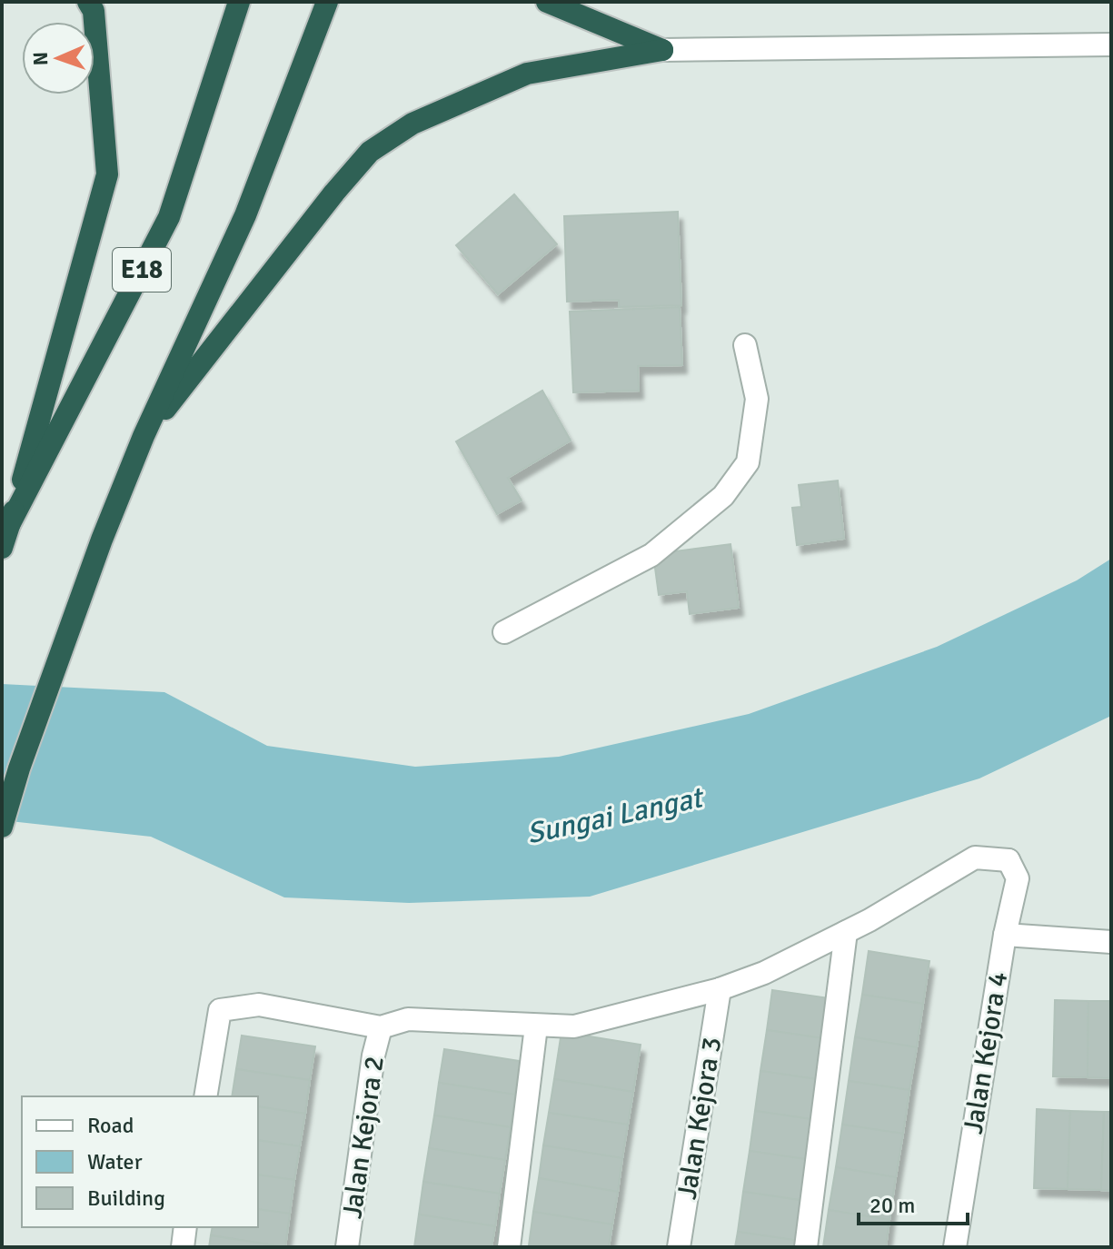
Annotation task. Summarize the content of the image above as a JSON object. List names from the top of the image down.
{
  "streets": {
    "highway": ["E18"],
    "street": ["Jalan Kejora 4", "Jalan Kejora 3", "Jalan Kejora 2"]
  },
  "water": ["Sungai Langat"],
  "legend": ["Road", "Water", "Building"],
  "scale_bar": "20 m",
  "north": "left"
}
